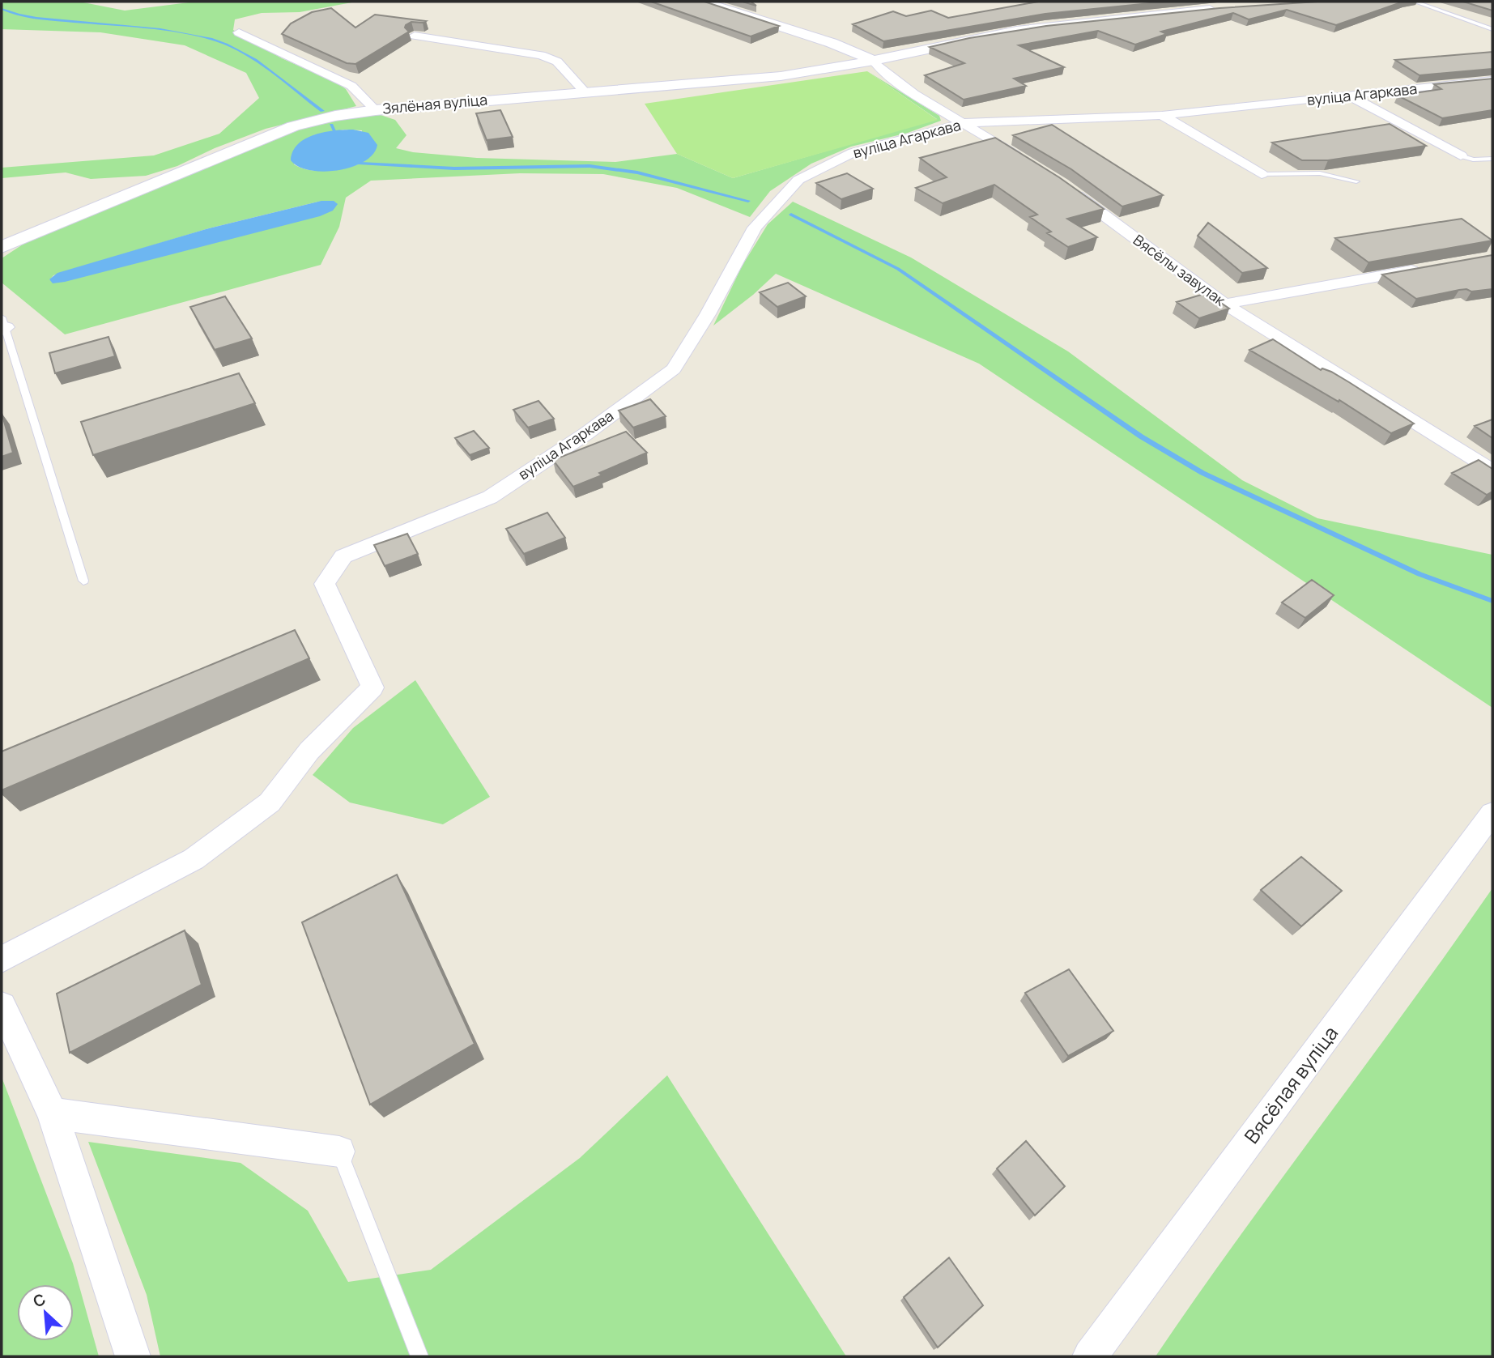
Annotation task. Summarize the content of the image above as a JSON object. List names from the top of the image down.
{
  "streets": {
    "street": [
      "вуліца Агаркава",
      "Зялёная вуліца",
      "Вясёлы завулак",
      "Вясёлая вуліца"
    ]
  },
  "north": "top left"
}
